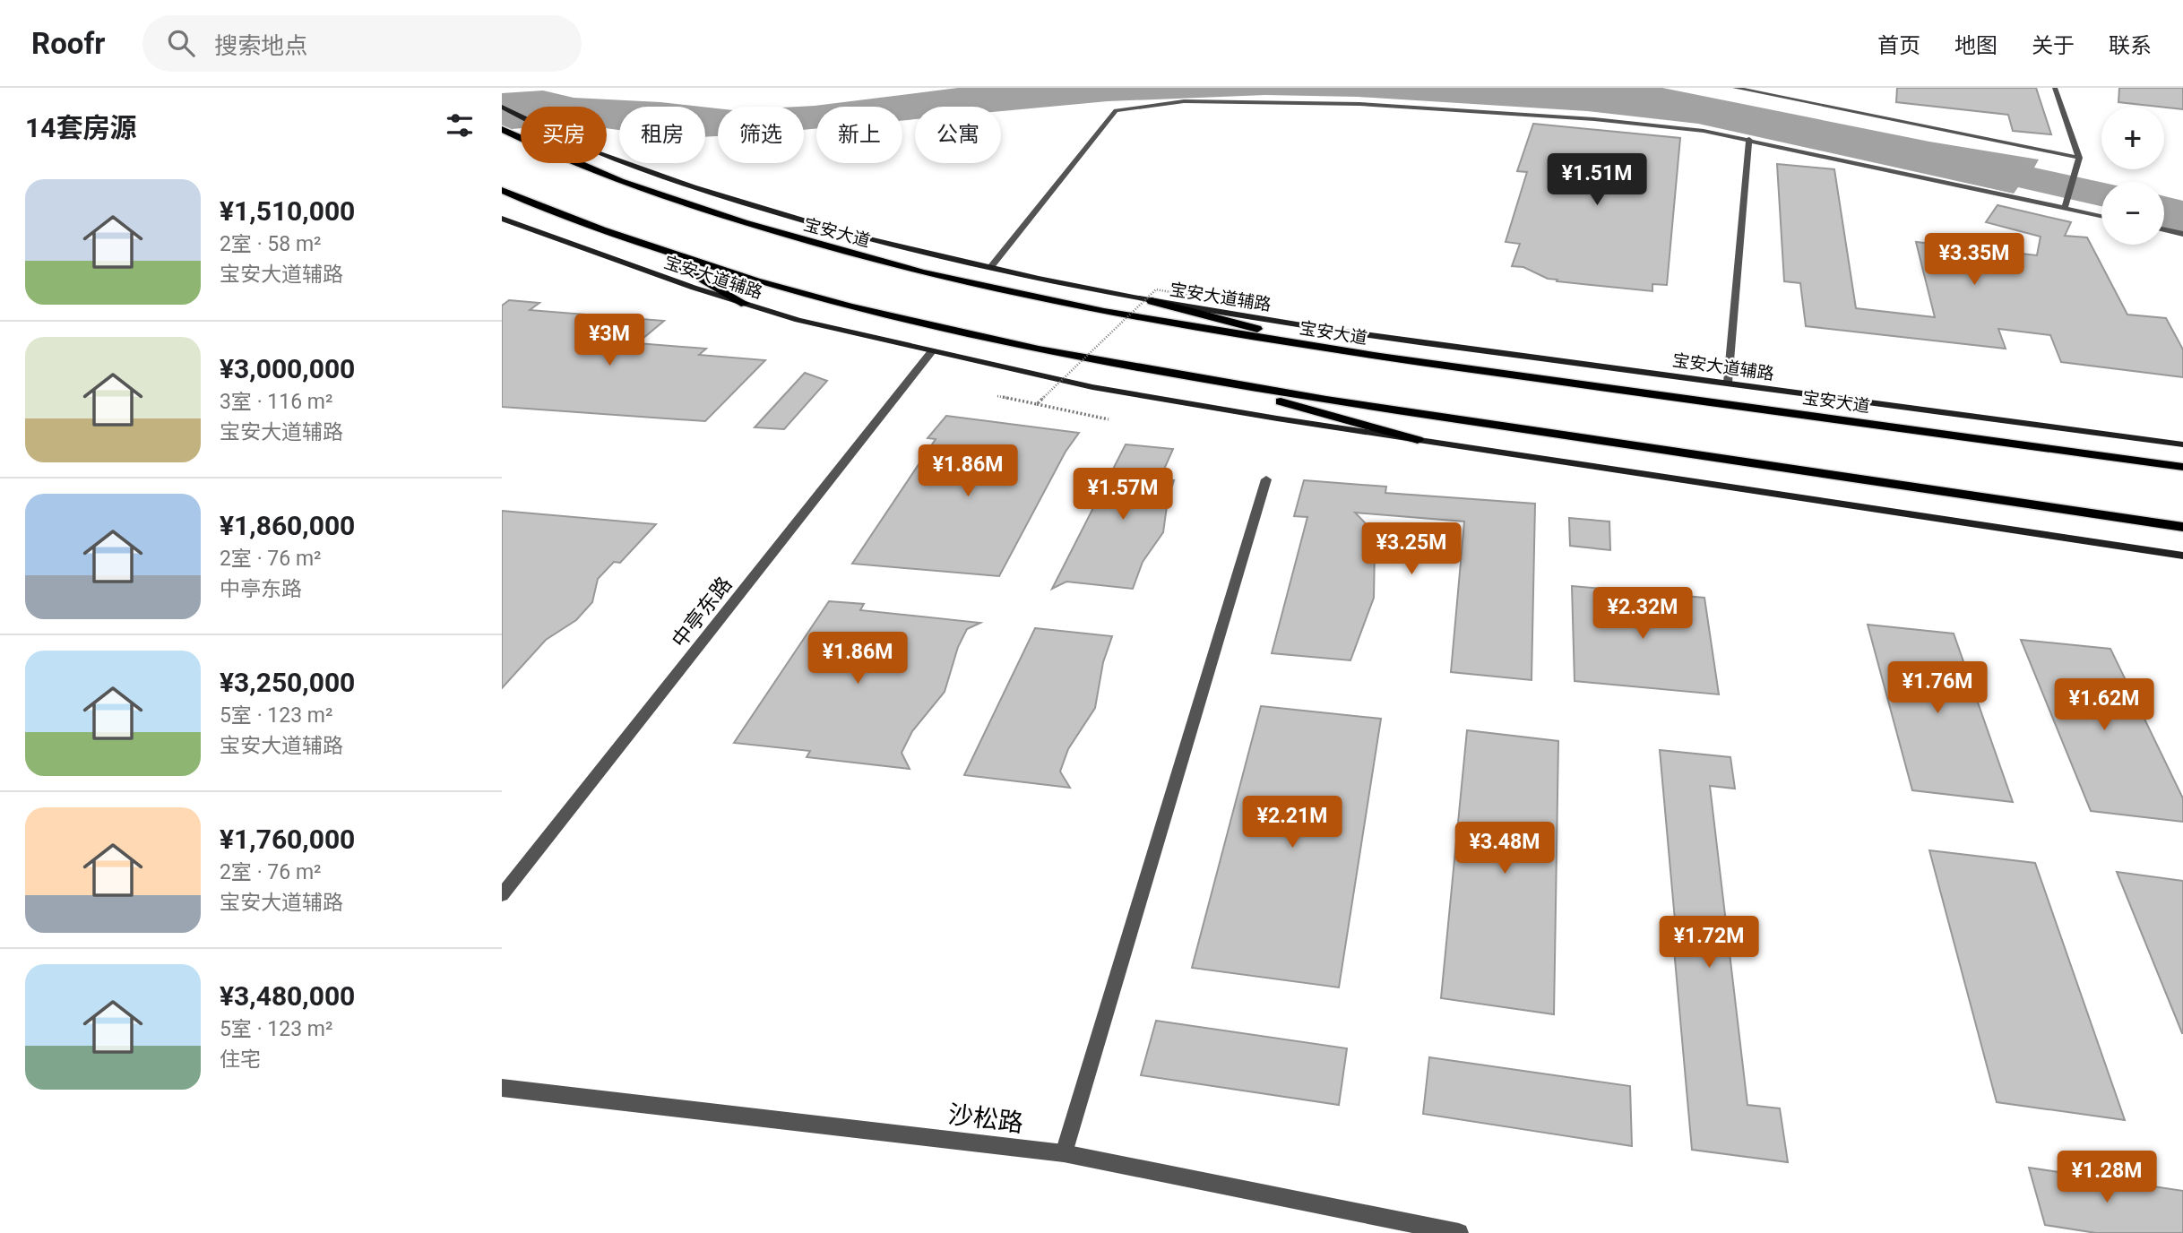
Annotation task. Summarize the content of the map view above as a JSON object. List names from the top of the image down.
{
  "streets": {
    "main road": ["宝安大道", "宝安大道辅路"],
    "street": ["中亭东路", "沙松路"]
  },
  "crossings": [
    ["宝安大道辅路", "中亭东路"]
  ],
  "page": {
    "header": "Roofr",
    "search": "搜索地点",
    "nav": [
      "首页",
      "地图",
      "关于",
      "联系"
    ],
    "heading": "14套房源",
    "map_buttons": ["+", "−"],
    "chip": [
      "买房",
      "租房",
      "筛选",
      "新上",
      "公寓"
    ],
    "price": [
      "¥1.51M",
      "¥3.35M",
      "¥3M",
      "¥1.86M",
      "¥1.57M",
      "¥3.25M",
      "¥2.32M",
      "¥1.86M",
      "¥1.76M",
      "¥1.62M",
      "¥2.21M",
      "¥3.48M",
      "¥1.72M",
      "¥1.28M"
    ],
    "list": [
      {
        "name": "¥1,510,000",
        "note": "2室 · 58 m² · 宝安大道辅路"
      },
      {
        "name": "¥3,000,000",
        "note": "3室 · 116 m² · 宝安大道辅路"
      },
      {
        "name": "¥1,860,000",
        "note": "2室 · 76 m² · 中亭东路"
      },
      {
        "name": "¥3,250,000",
        "note": "5室 · 123 m² · 宝安大道辅路"
      },
      {
        "name": "¥1,760,000",
        "note": "2室 · 76 m² · 宝安大道辅路"
      },
      {
        "name": "¥3,480,000",
        "note": "5室 · 123 m² · 住宅"
      }
    ]
  }
}
